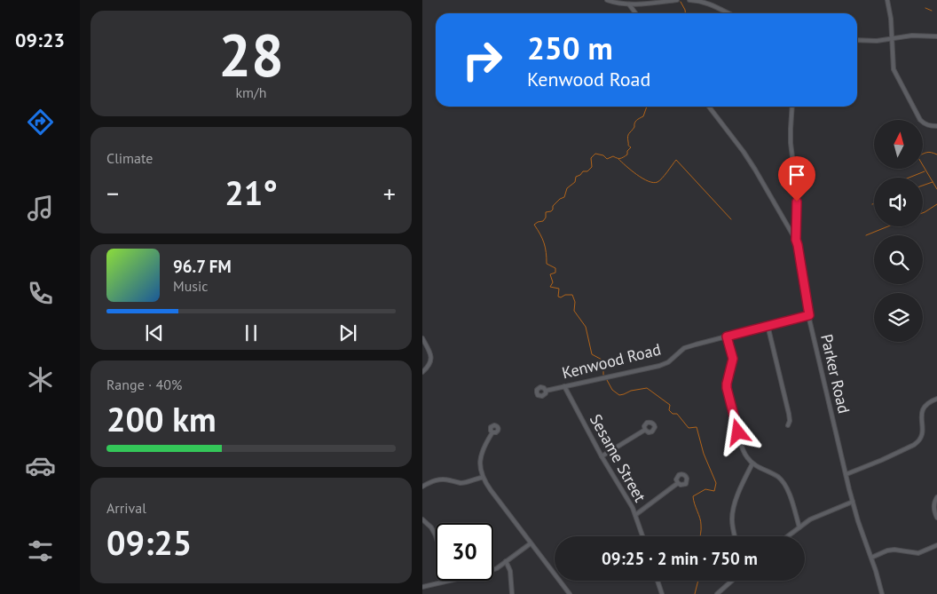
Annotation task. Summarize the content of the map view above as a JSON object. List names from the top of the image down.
{
  "streets": {
    "street": ["Kenwood Road", "Parker Road", "Sesame Street"]
  },
  "crossings": [
    ["Kenwood Road", "Parker Road"],
    ["Kenwood Road", "Sesame Street"]
  ],
  "north": "top",
  "page": {
    "tabs": "09:23",
    "tile": [
      ["28", "km/h"],
      "Climate",
      ["Range · 40%", "200 km"],
      ["Arrival", "09:25"]
    ],
    "turn": ["250 m", "Kenwood Road"],
    "heat": ["−", "21°", "+"],
    "song": ["96.7 FM", "Music"],
    "limit": "30",
    "trip": "09:25 · 2 min · 750 m"
  }
}
